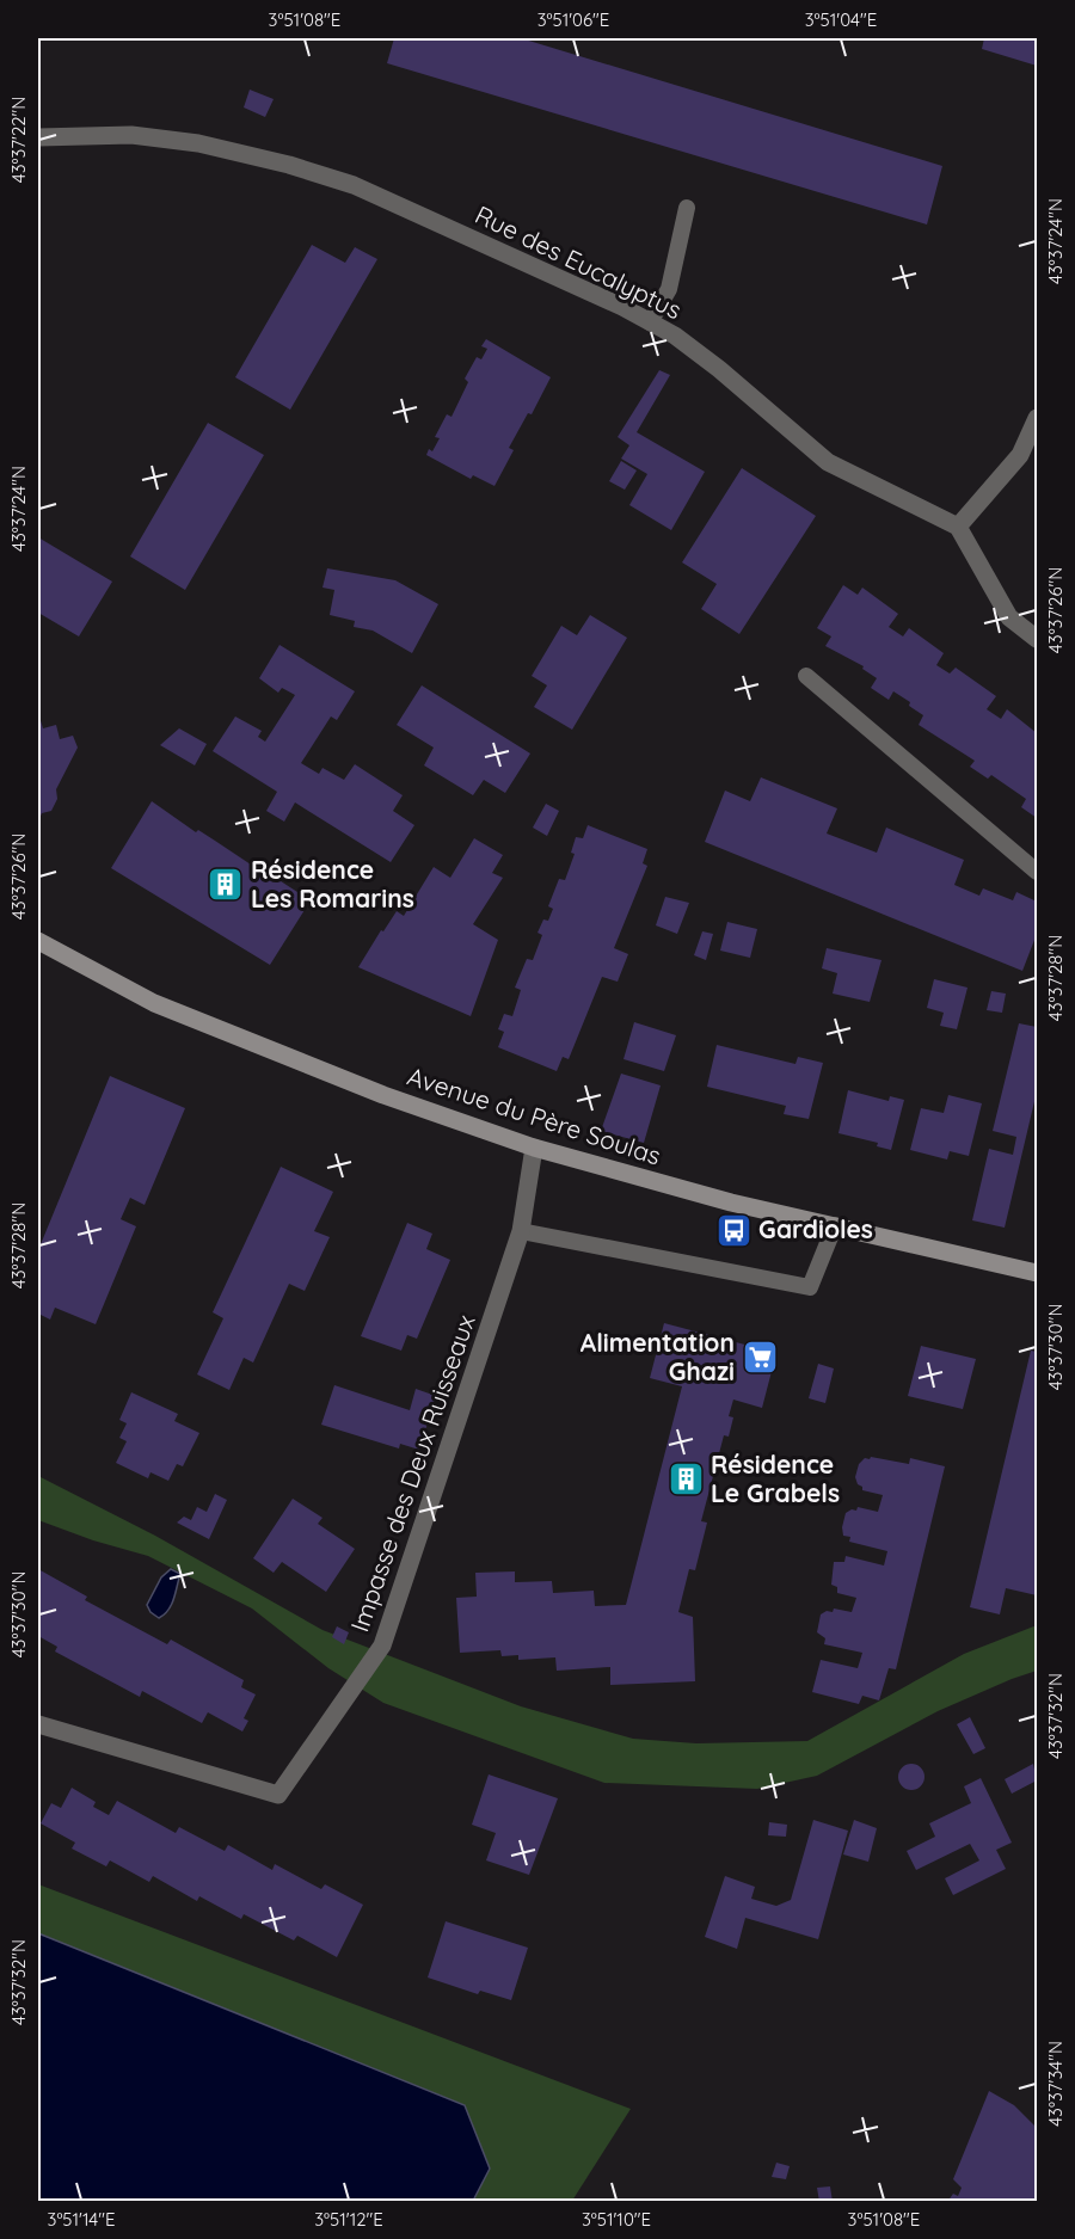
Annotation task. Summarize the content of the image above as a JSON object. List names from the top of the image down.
{
  "streets": {
    "main road": ["Avenue du Père Soulas"],
    "street": ["Rue des Eucalyptus", "Impasse des Deux Ruisseaux"]
  },
  "crossings": [
    ["Avenue du Père Soulas", "Impasse des Deux Ruisseaux"]
  ],
  "places": {
    "building": ["Résidence Les Romarins", "Résidence Le Grabels"],
    "bus stop": ["Gardioles"],
    "supermarket": ["Alimentation Ghazi"]
  },
  "coordinates": [
    "3°51'08\"E",
    "3°51'06\"E",
    "3°51'04\"E",
    "43°37'22\"N",
    "43°37'24\"N",
    "43°37'26\"N",
    "43°37'28\"N",
    "43°37'30\"N",
    "43°37'32\"N",
    "43°37'34\"N",
    "3°51'14\"E",
    "3°51'12\"E",
    "3°51'10\"E"
  ]
}
